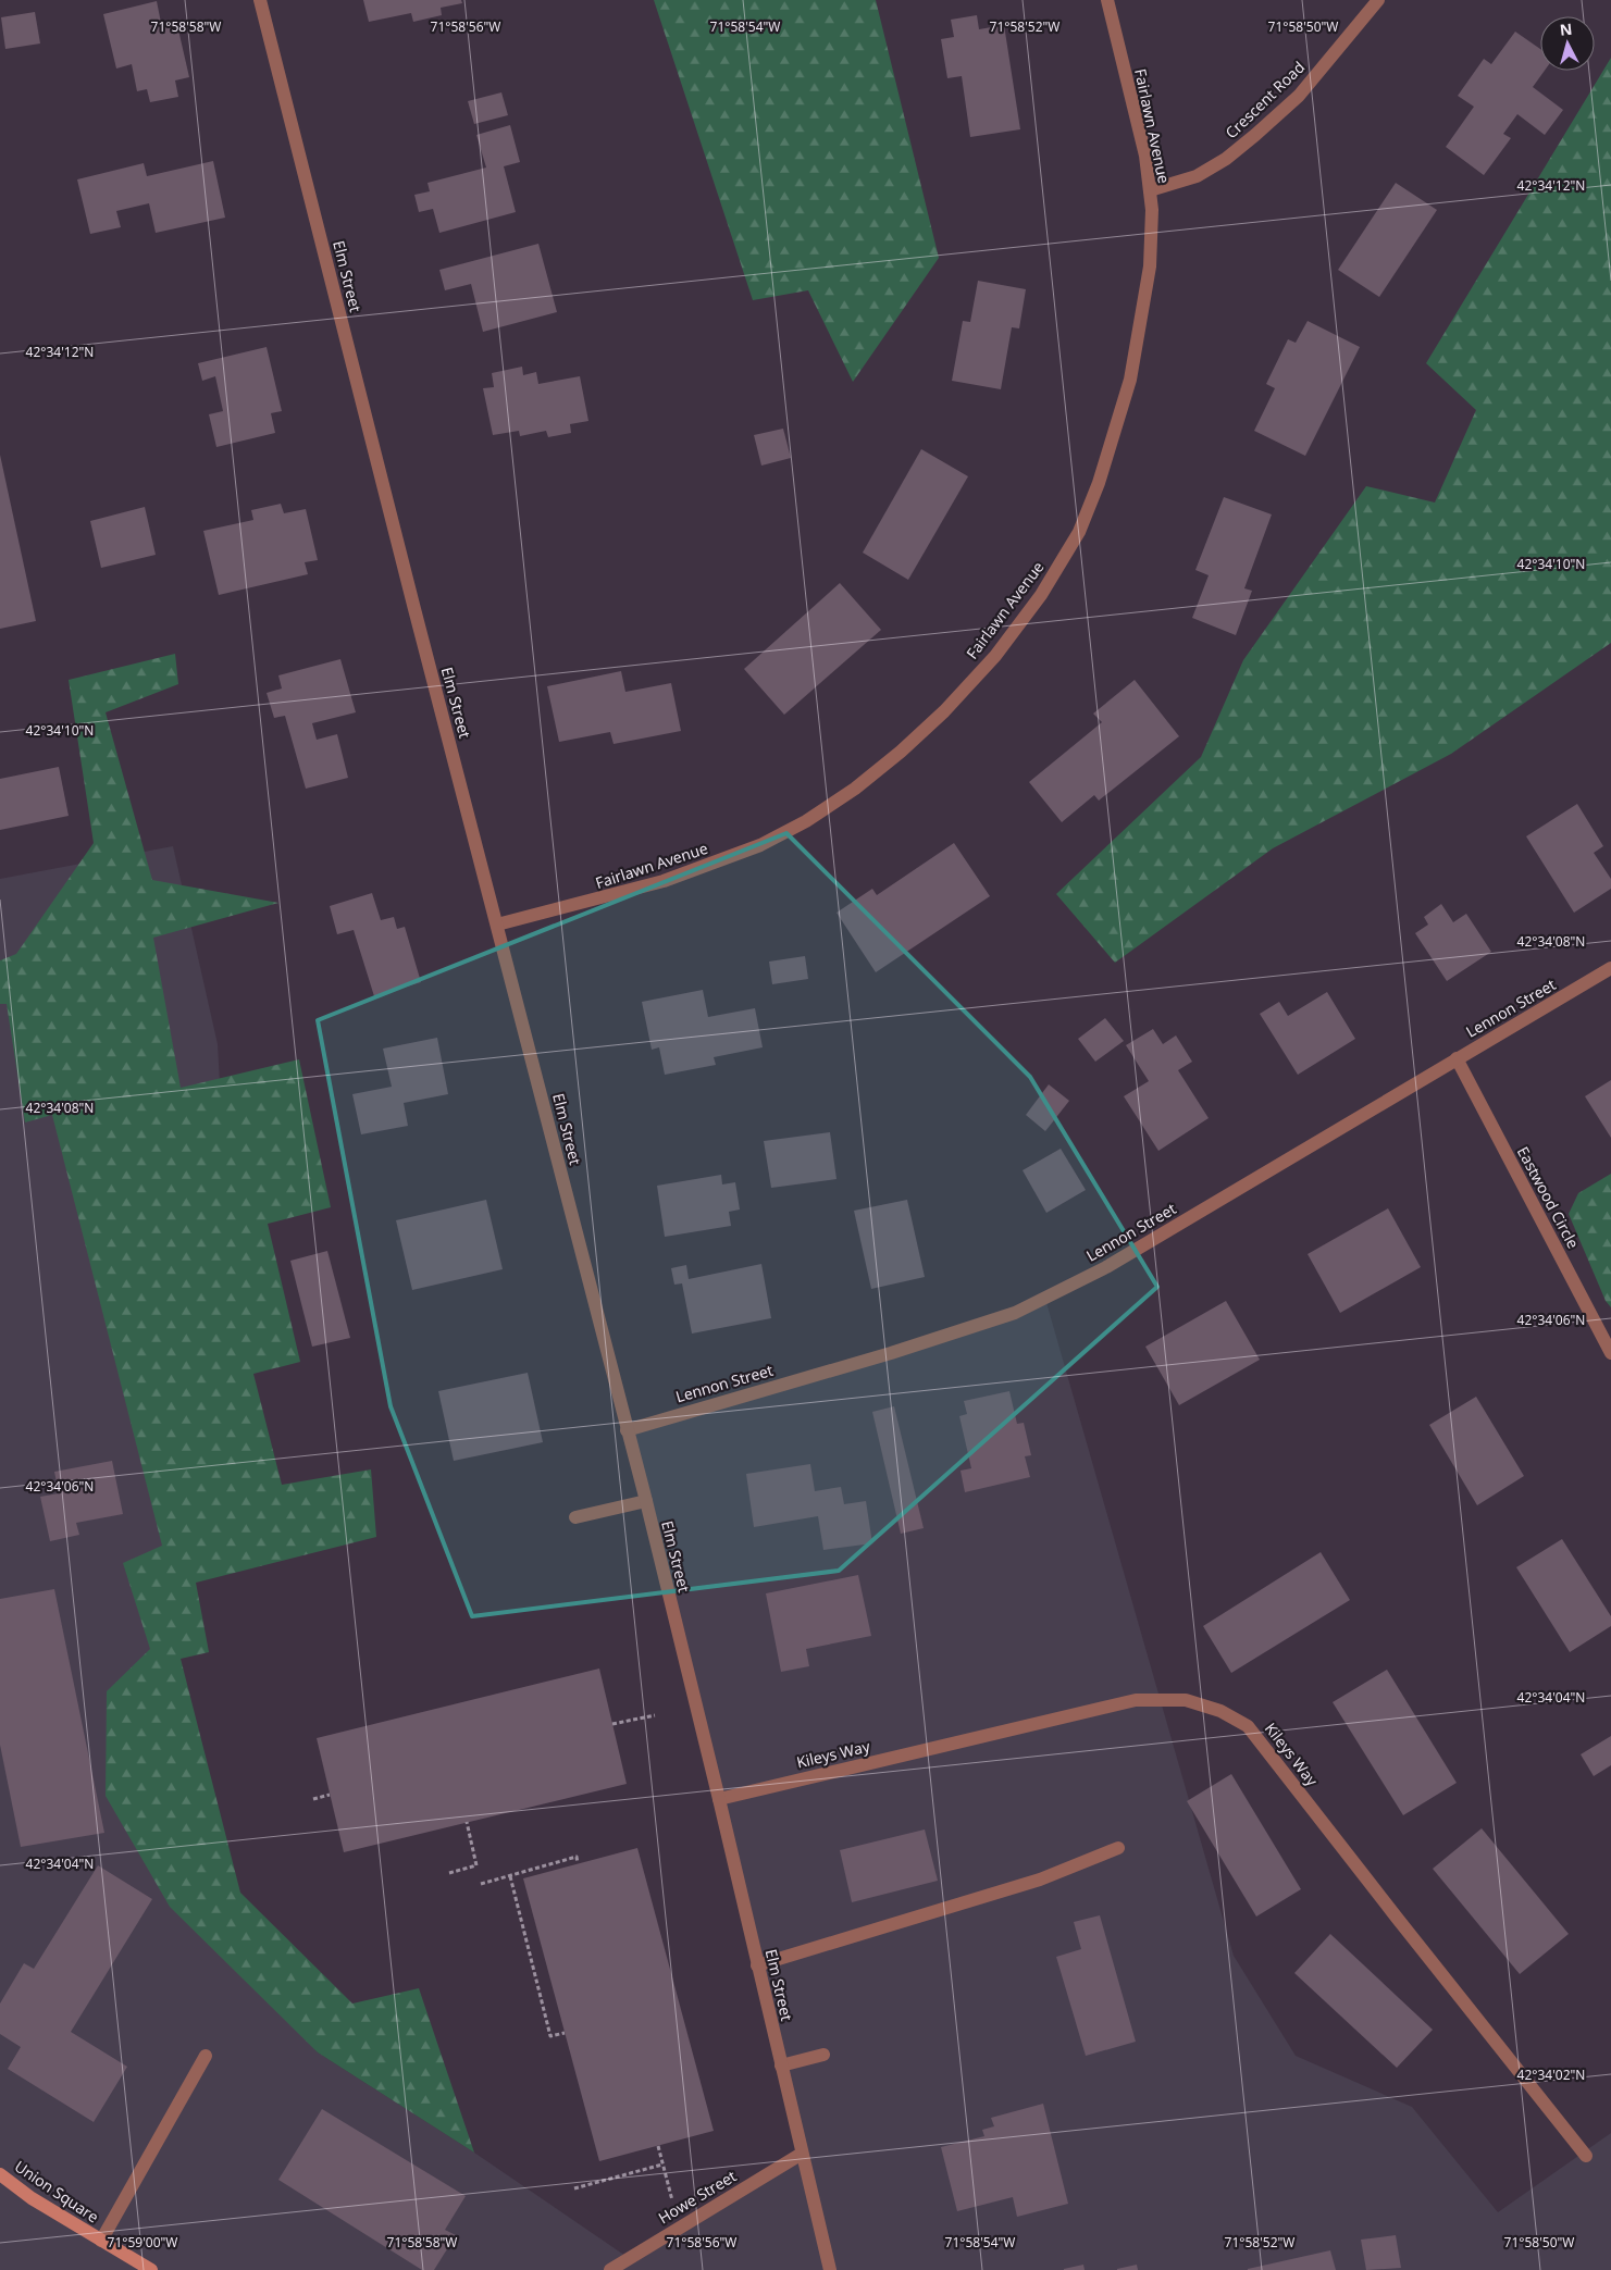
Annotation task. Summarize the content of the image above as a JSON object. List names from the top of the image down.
{
  "streets": {
    "main road": ["Union Square"],
    "street": [
      "Crescent Road",
      "Fairlawn Avenue",
      "Elm Street",
      "Lennon Street",
      "Eastwood Circle",
      "Kileys Way",
      "Howe Street"
    ]
  },
  "crossings": [
    ["Crescent Road", "Fairlawn Avenue"],
    ["Fairlawn Avenue", "Elm Street"],
    ["Elm Street", "Lennon Street"],
    ["Elm Street", "Kileys Way"],
    ["Elm Street", "Howe Street"],
    ["Lennon Street", "Eastwood Circle"]
  ],
  "north": "top",
  "coordinates": [
    "71°58'58\"W",
    "71°58'56\"W",
    "71°58'54\"W",
    "71°58'52\"W",
    "71°58'50\"W",
    "42°34'12\"N",
    "42°34'10\"N",
    "42°34'08\"N",
    "42°34'06\"N",
    "42°34'04\"N",
    "42°34'02\"N",
    "71°59'00\"W"
  ]
}
